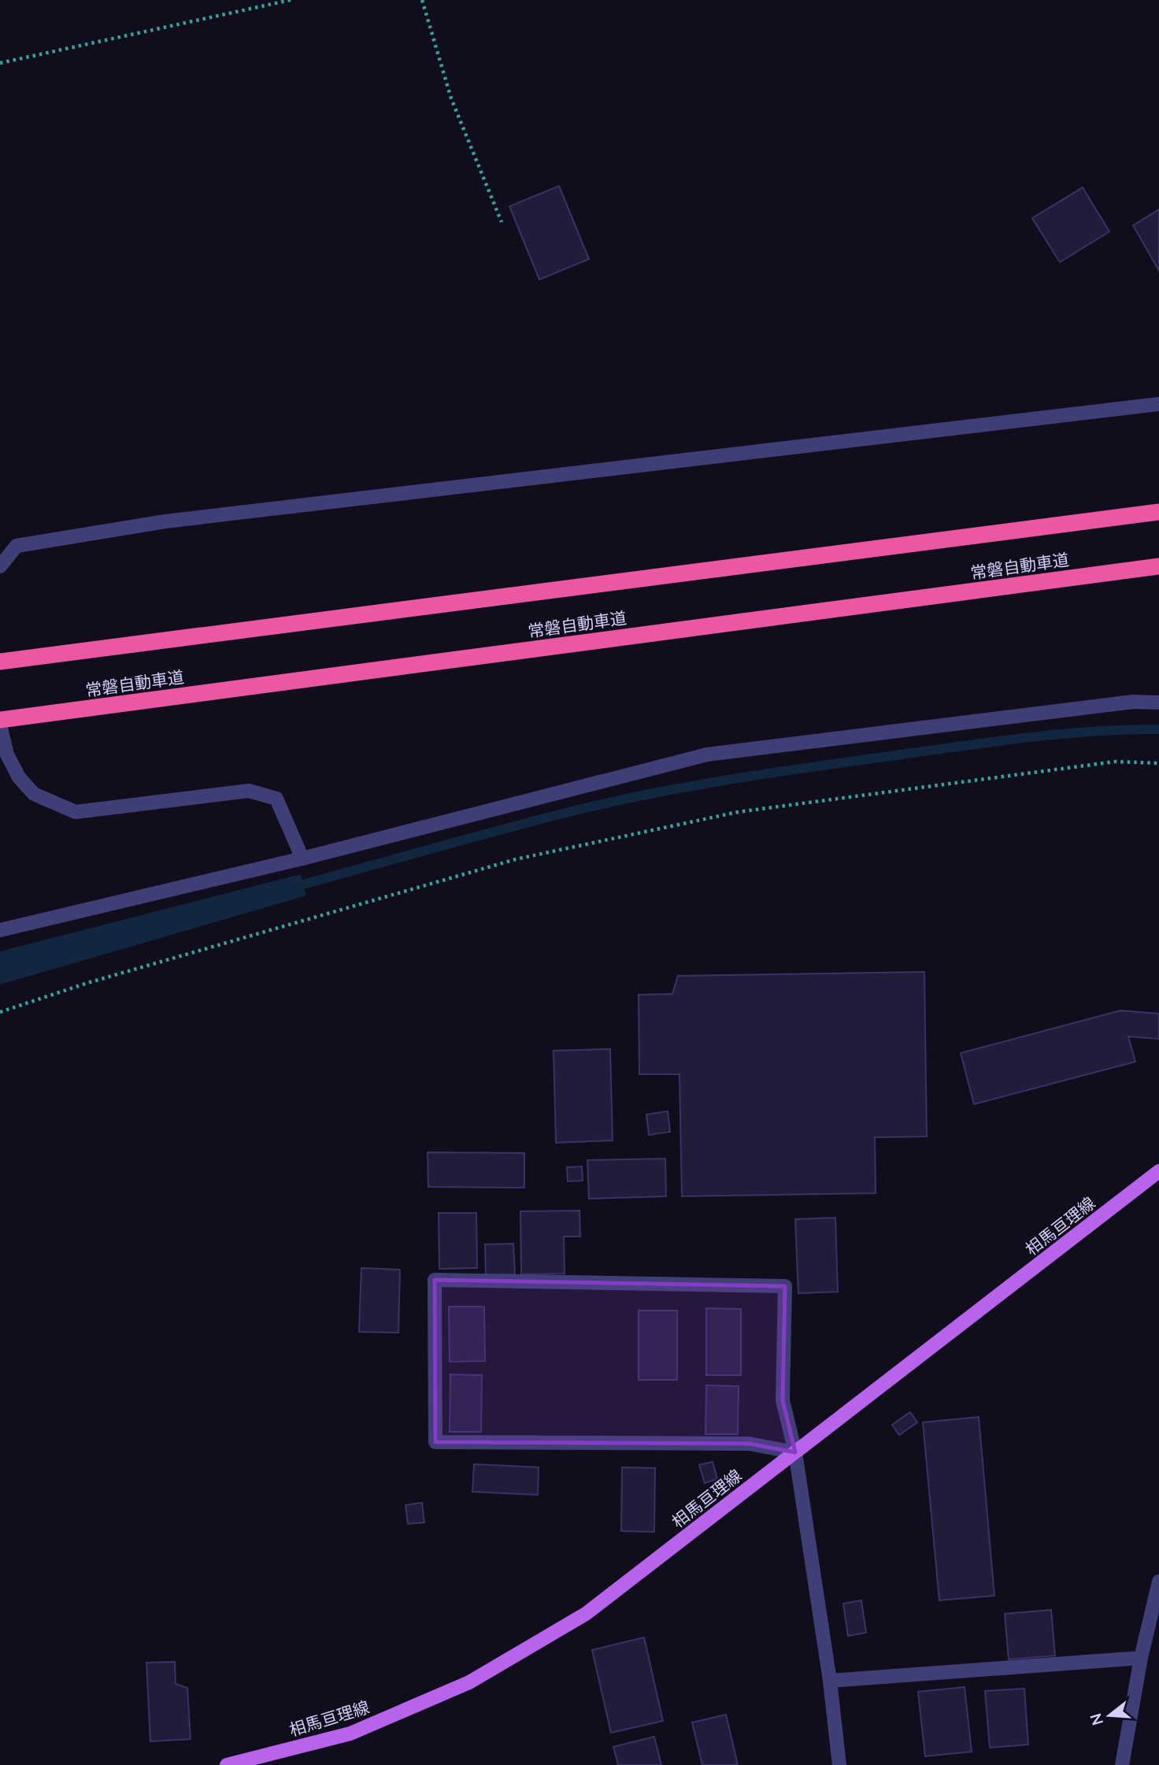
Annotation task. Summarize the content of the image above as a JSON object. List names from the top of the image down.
{
  "streets": {
    "highway": ["常磐自動車道"],
    "main road": ["相馬亘理線"]
  },
  "north": "left"
}
